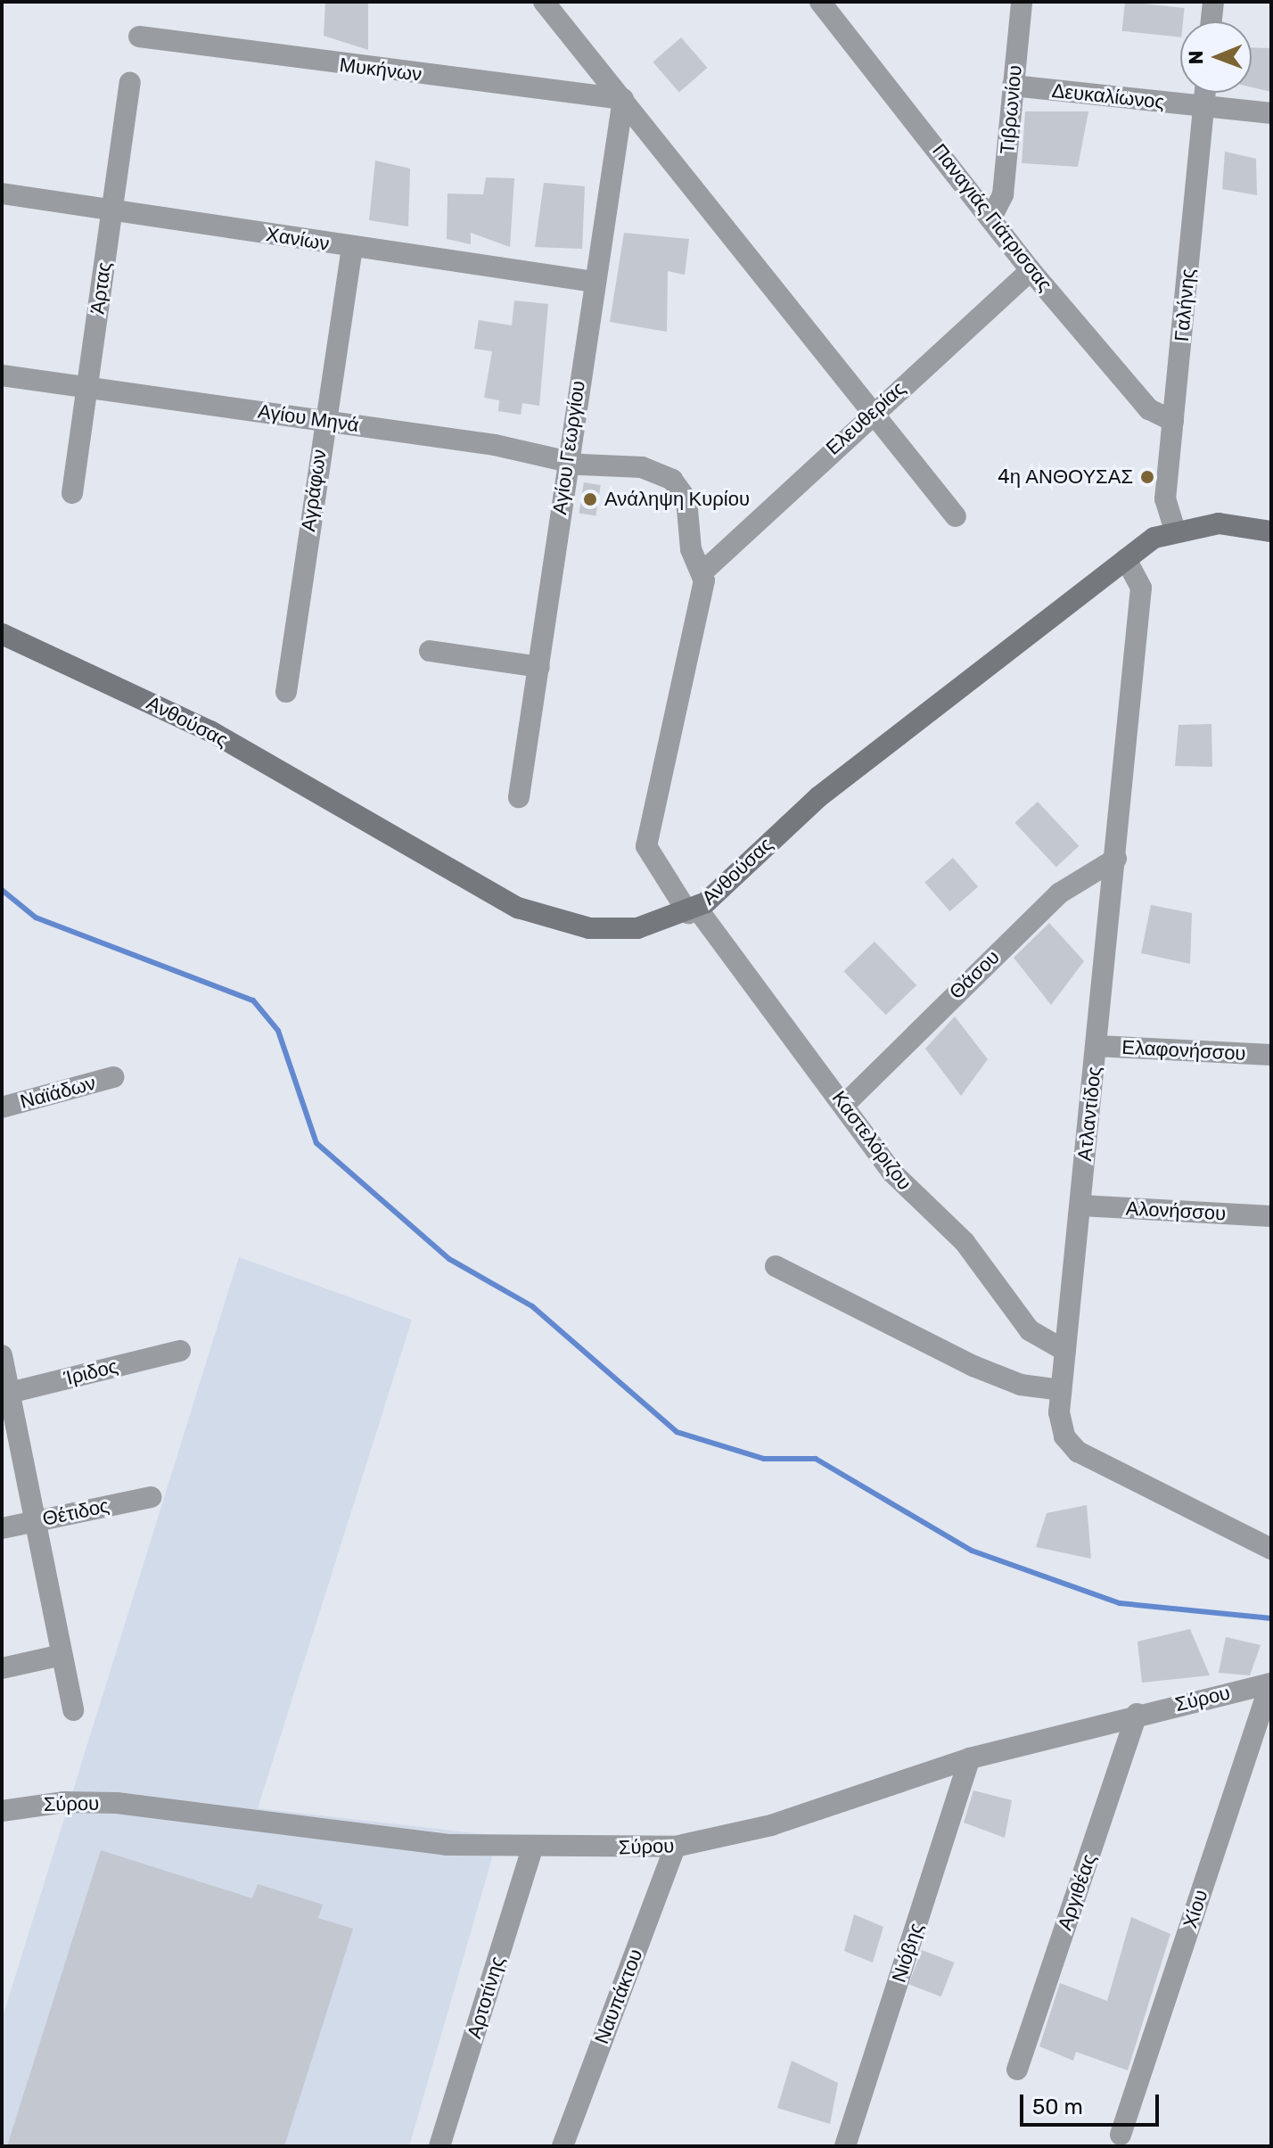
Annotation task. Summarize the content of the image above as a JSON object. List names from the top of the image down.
{
  "streets": {
    "street": [
      "Μυκήνων",
      "Δευκαλίωνος",
      "Τιβρωνίου",
      "Παναγιάς Γιάτρισσας",
      "Χανίων",
      "Άρτας",
      "Γαλήνης",
      "Αγίου Μηνά",
      "Ελευθερίας",
      "Αγίου Γεωργίου",
      "Αγράφων",
      "Ανθούσας",
      "Θάσου",
      "Ελαφονήσσου",
      "Ναϊάδων",
      "Ατλαντίδος",
      "Καστελόριζου",
      "Αλονήσσου",
      "Ίριδος",
      "Θέτιδος",
      "Σύρου",
      "Αργιθέας",
      "Χίου",
      "Νιόβης",
      "Ναυπάκτου",
      "Αρτοτίνης"
    ]
  },
  "crossings": [
    ["Μυκήνων", "Αγίου Γεωργίου"],
    ["Δευκαλίωνος", "Τιβρωνίου"],
    ["Δευκαλίωνος", "Γαλήνης"],
    ["Τιβρωνίου", "Παναγιάς Γιάτρισσας"],
    ["Παναγιάς Γιάτρισσας", "Γαλήνης"],
    ["Παναγιάς Γιάτρισσας", "Ελευθερίας"],
    ["Χανίων", "Άρτας"],
    ["Χανίων", "Αγίου Γεωργίου"],
    ["Χανίων", "Αγράφων"],
    ["Άρτας", "Αγίου Μηνά"],
    ["Γαλήνης", "Ανθούσας"],
    ["Αγίου Μηνά", "Ελευθερίας"],
    ["Αγίου Μηνά", "Αγίου Γεωργίου"],
    ["Αγίου Μηνά", "Αγράφων"],
    ["Αγίου Μηνά", "Καστελόριζου"],
    ["Ελευθερίας", "Καστελόριζου"],
    ["Ανθούσας", "Ατλαντίδος"],
    ["Ανθούσας", "Καστελόριζου"],
    ["Θάσου", "Ατλαντίδος"],
    ["Θάσου", "Καστελόριζου"],
    ["Ελαφονήσσου", "Ατλαντίδος"],
    ["Ατλαντίδος", "Καστελόριζου"],
    ["Ατλαντίδος", "Αλονήσσου"],
    ["Σύρου", "Αργιθέας"],
    ["Σύρου", "Χίου"],
    ["Σύρου", "Νιόβης"],
    ["Σύρου", "Ναυπάκτου"],
    ["Σύρου", "Αρτοτίνης"]
  ],
  "places": ["4η ΑΝΘΟΥΣΑΣ", "Ανάληψη Κυρίου"],
  "scale_bar": "50 m",
  "north": "left"
}
